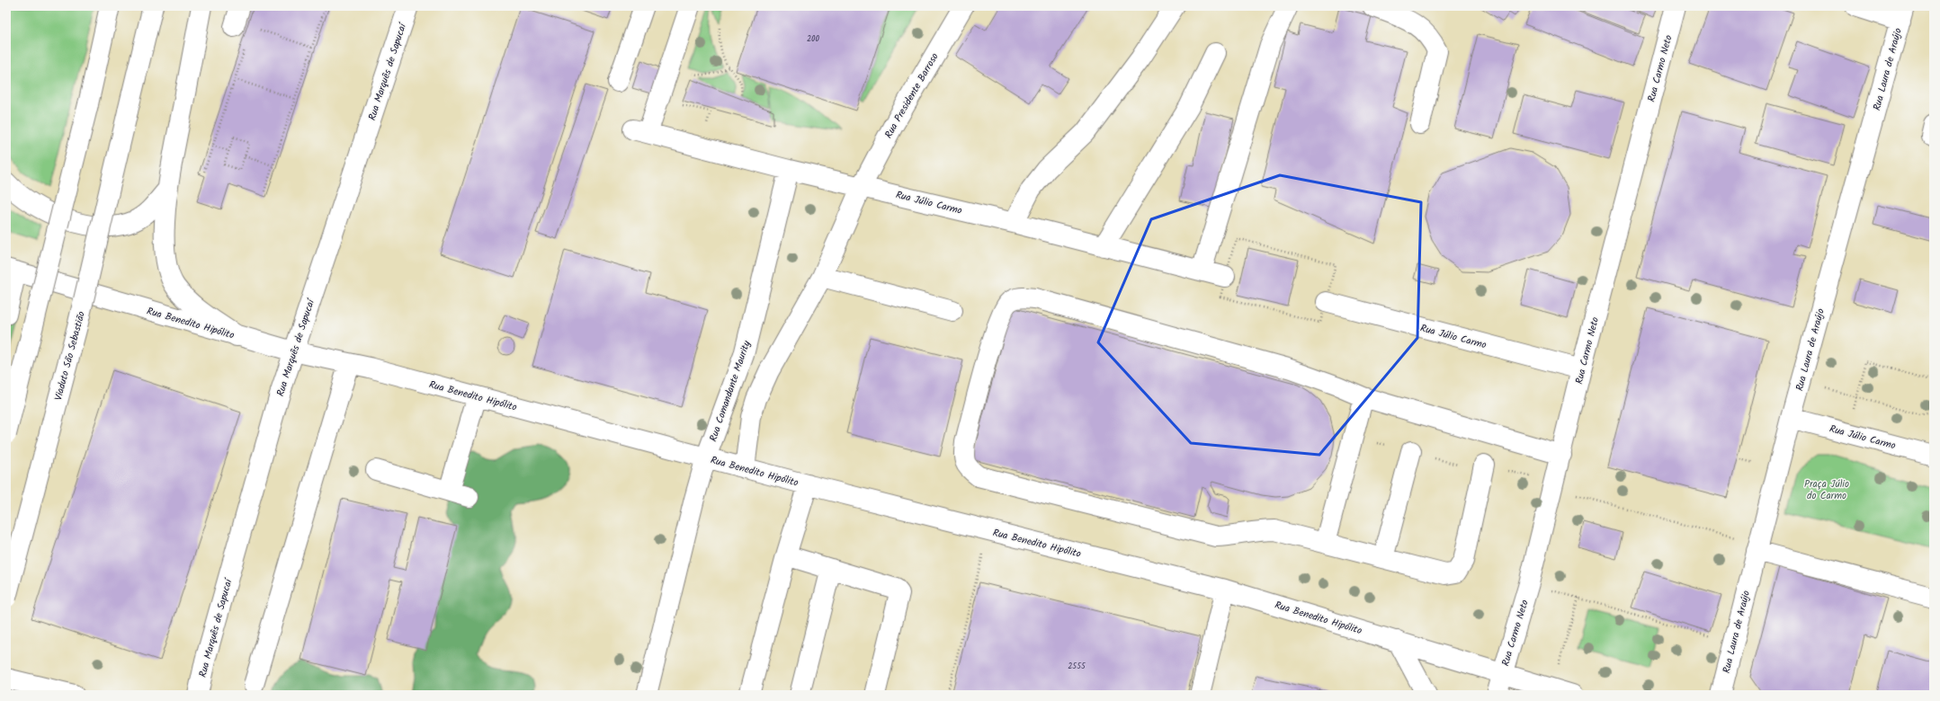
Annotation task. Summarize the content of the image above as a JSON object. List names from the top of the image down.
{
  "streets": {
    "street": [
      "Rua Carmo Neto",
      "Rua Laura de Araújo",
      "Rua Marquês de Sapucaí",
      "Rua Presidente Barroso",
      "Rua Júlio Carmo",
      "Rua Benedito Hipólito",
      "Viaduto São Sebastião",
      "Rua Comandante Maurity"
    ]
  },
  "crossings": [
    ["Rua Carmo Neto", "Rua Júlio Carmo"],
    ["Rua Carmo Neto", "Rua Benedito Hipólito"],
    ["Rua Laura de Araújo", "Rua Júlio Carmo"],
    ["Rua Marquês de Sapucaí", "Rua Benedito Hipólito"],
    ["Rua Presidente Barroso", "Rua Júlio Carmo"],
    ["Rua Júlio Carmo", "Rua Comandante Maurity"],
    ["Rua Benedito Hipólito", "Rua Comandante Maurity"]
  ],
  "parks": ["Praça Júlio do Carmo"],
  "house_numbers": ["200", "2555"]
}
